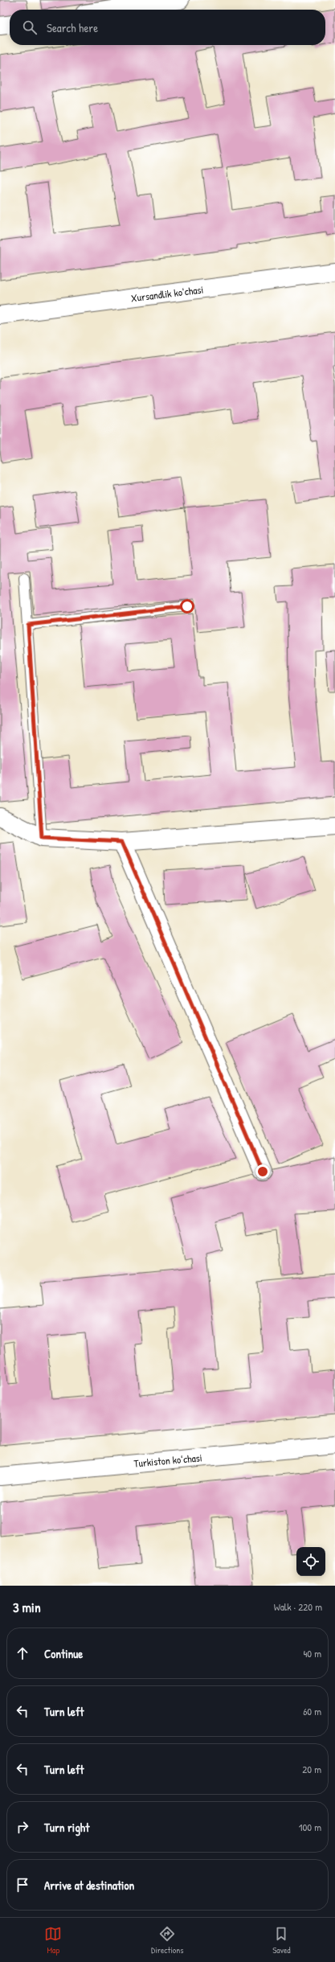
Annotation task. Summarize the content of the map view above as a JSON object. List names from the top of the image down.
{
  "streets": {
    "street": ["Xursandlik koʻchasi", "Turkiston koʻchasi"]
  },
  "page": {
    "search": "Search here",
    "heading": ["3 min", "Walk · 220 m"],
    "list": [
      ["Continue", "40 m"],
      ["Turn left", "60 m"],
      ["Turn left", "20 m"],
      ["Turn right", "100 m"],
      "Arrive at destination"
    ],
    "nav": ["Map", "Directions", "Saved"]
  }
}
